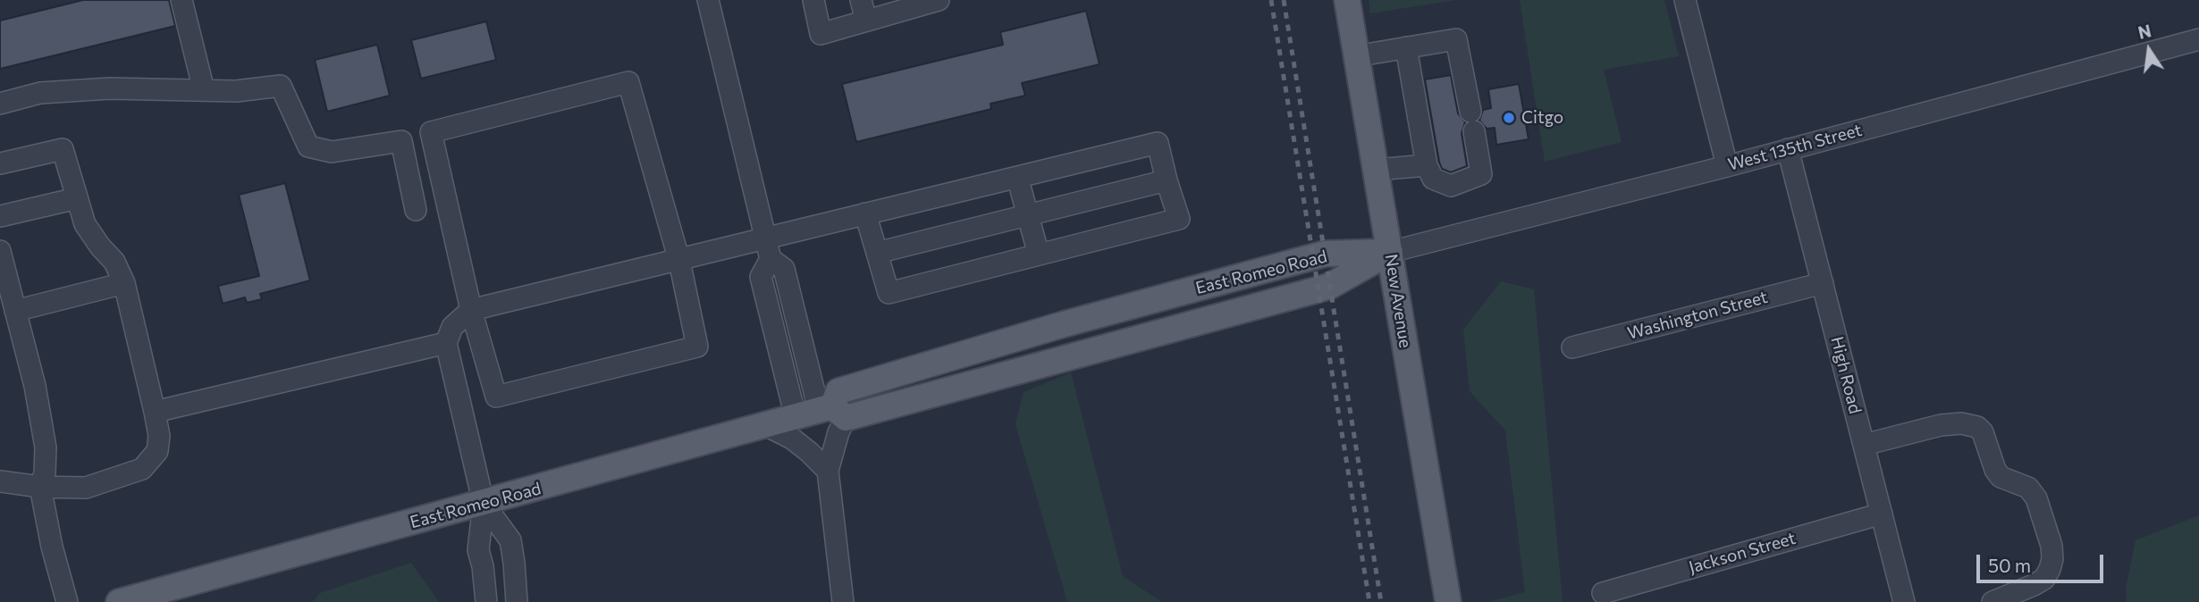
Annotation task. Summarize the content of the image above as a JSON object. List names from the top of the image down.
{
  "streets": {
    "main road": ["East Romeo Road", "New Avenue"],
    "street": [
      "West 135th Street",
      "Washington Street",
      "High Road",
      "Jackson Street"
    ]
  },
  "crossings": [
    ["West 135th Street", "East Romeo Road"],
    ["West 135th Street", "New Avenue"],
    ["West 135th Street", "High Road"],
    ["East Romeo Road", "New Avenue"],
    ["Washington Street", "High Road"],
    ["High Road", "Jackson Street"]
  ],
  "places": ["Citgo"],
  "scale_bar": "50 m",
  "north": "top"
}
